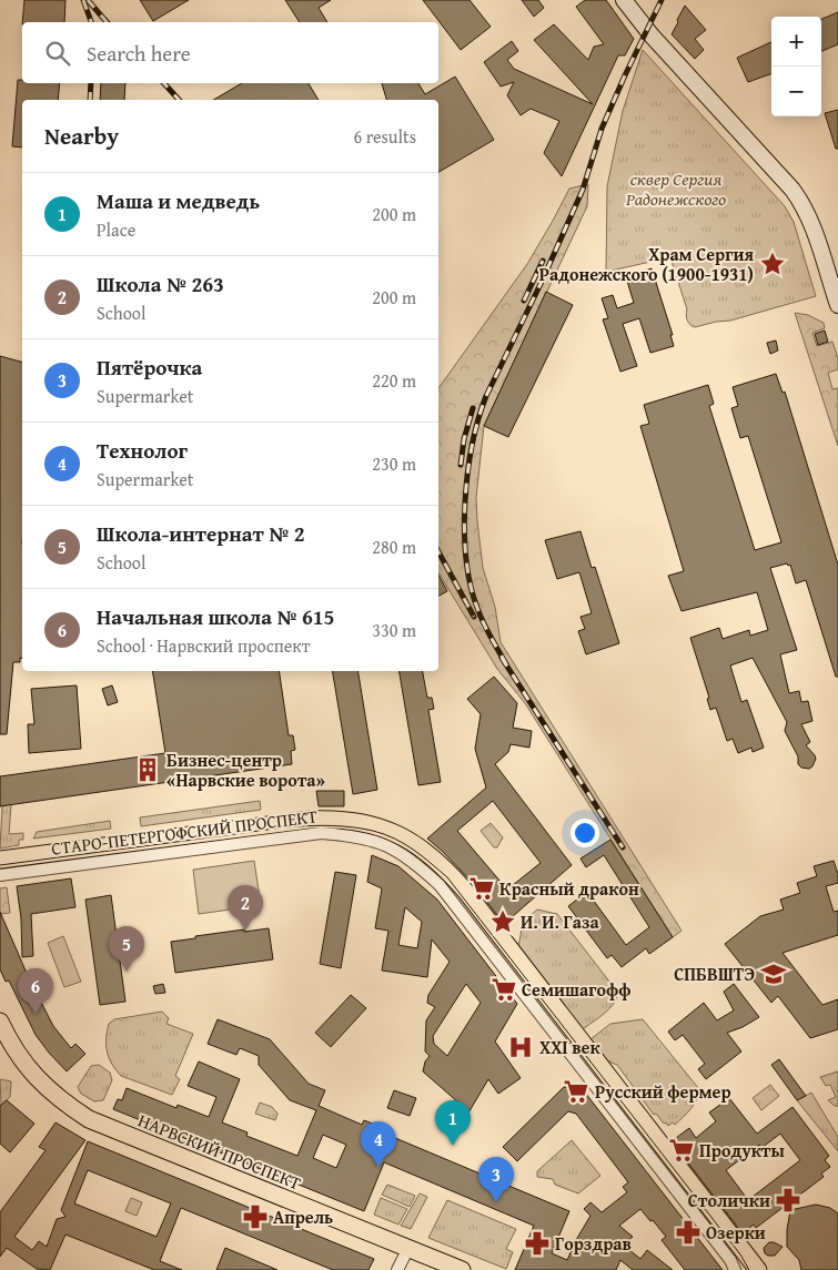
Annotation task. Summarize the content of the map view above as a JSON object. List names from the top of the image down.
{
  "streets": {
    "main road": ["СТАРО-ПЕТЕРГОФСКИЙ ПРОСПЕКТ", "НАРВСКИЙ ПРОСПЕКТ"]
  },
  "parks": ["сквер Сергия Радонежского"],
  "places": {
    "place": ["Храм Сергия Радонежского (1900-1931)", "И. И. Газа"],
    "building": ["Бизнес-центр «Нарвские ворота»"],
    "supermarket": [
      "Красный дракон",
      "Семишагофф",
      "Русский фермер",
      "Продукты"
    ],
    "school or university": ["СПБВШТЭ"],
    "hospital": ["XXI век"],
    "pharmacy": [
      "Столички",
      "Апрель",
      "Озерки",
      "Горздрав"
    ]
  },
  "page": {
    "map_buttons": ["+", "−"],
    "search": "Search here",
    "heading": ["Nearby", "6 results"],
    "list": [
      {
        "mark": "1",
        "name": "Маша и медведь",
        "note": "Place",
        "value": "200 m"
      },
      {
        "mark": "2",
        "name": "Школа № 263",
        "note": "School",
        "value": "200 m"
      },
      {
        "mark": "3",
        "name": "Пятёрочка",
        "note": "Supermarket",
        "value": "220 m"
      },
      {
        "mark": "4",
        "name": "Технолог",
        "note": "Supermarket",
        "value": "230 m"
      },
      {
        "mark": "5",
        "name": "Школа-интернат № 2",
        "note": "School",
        "value": "280 m"
      },
      {
        "mark": "6",
        "name": "Начальная школа № 615",
        "note": "School · Нарвский проспект",
        "value": "330 m"
      }
    ],
    "pins": [
      "2",
      "5",
      "6",
      "1",
      "4",
      "3"
    ]
  }
}
